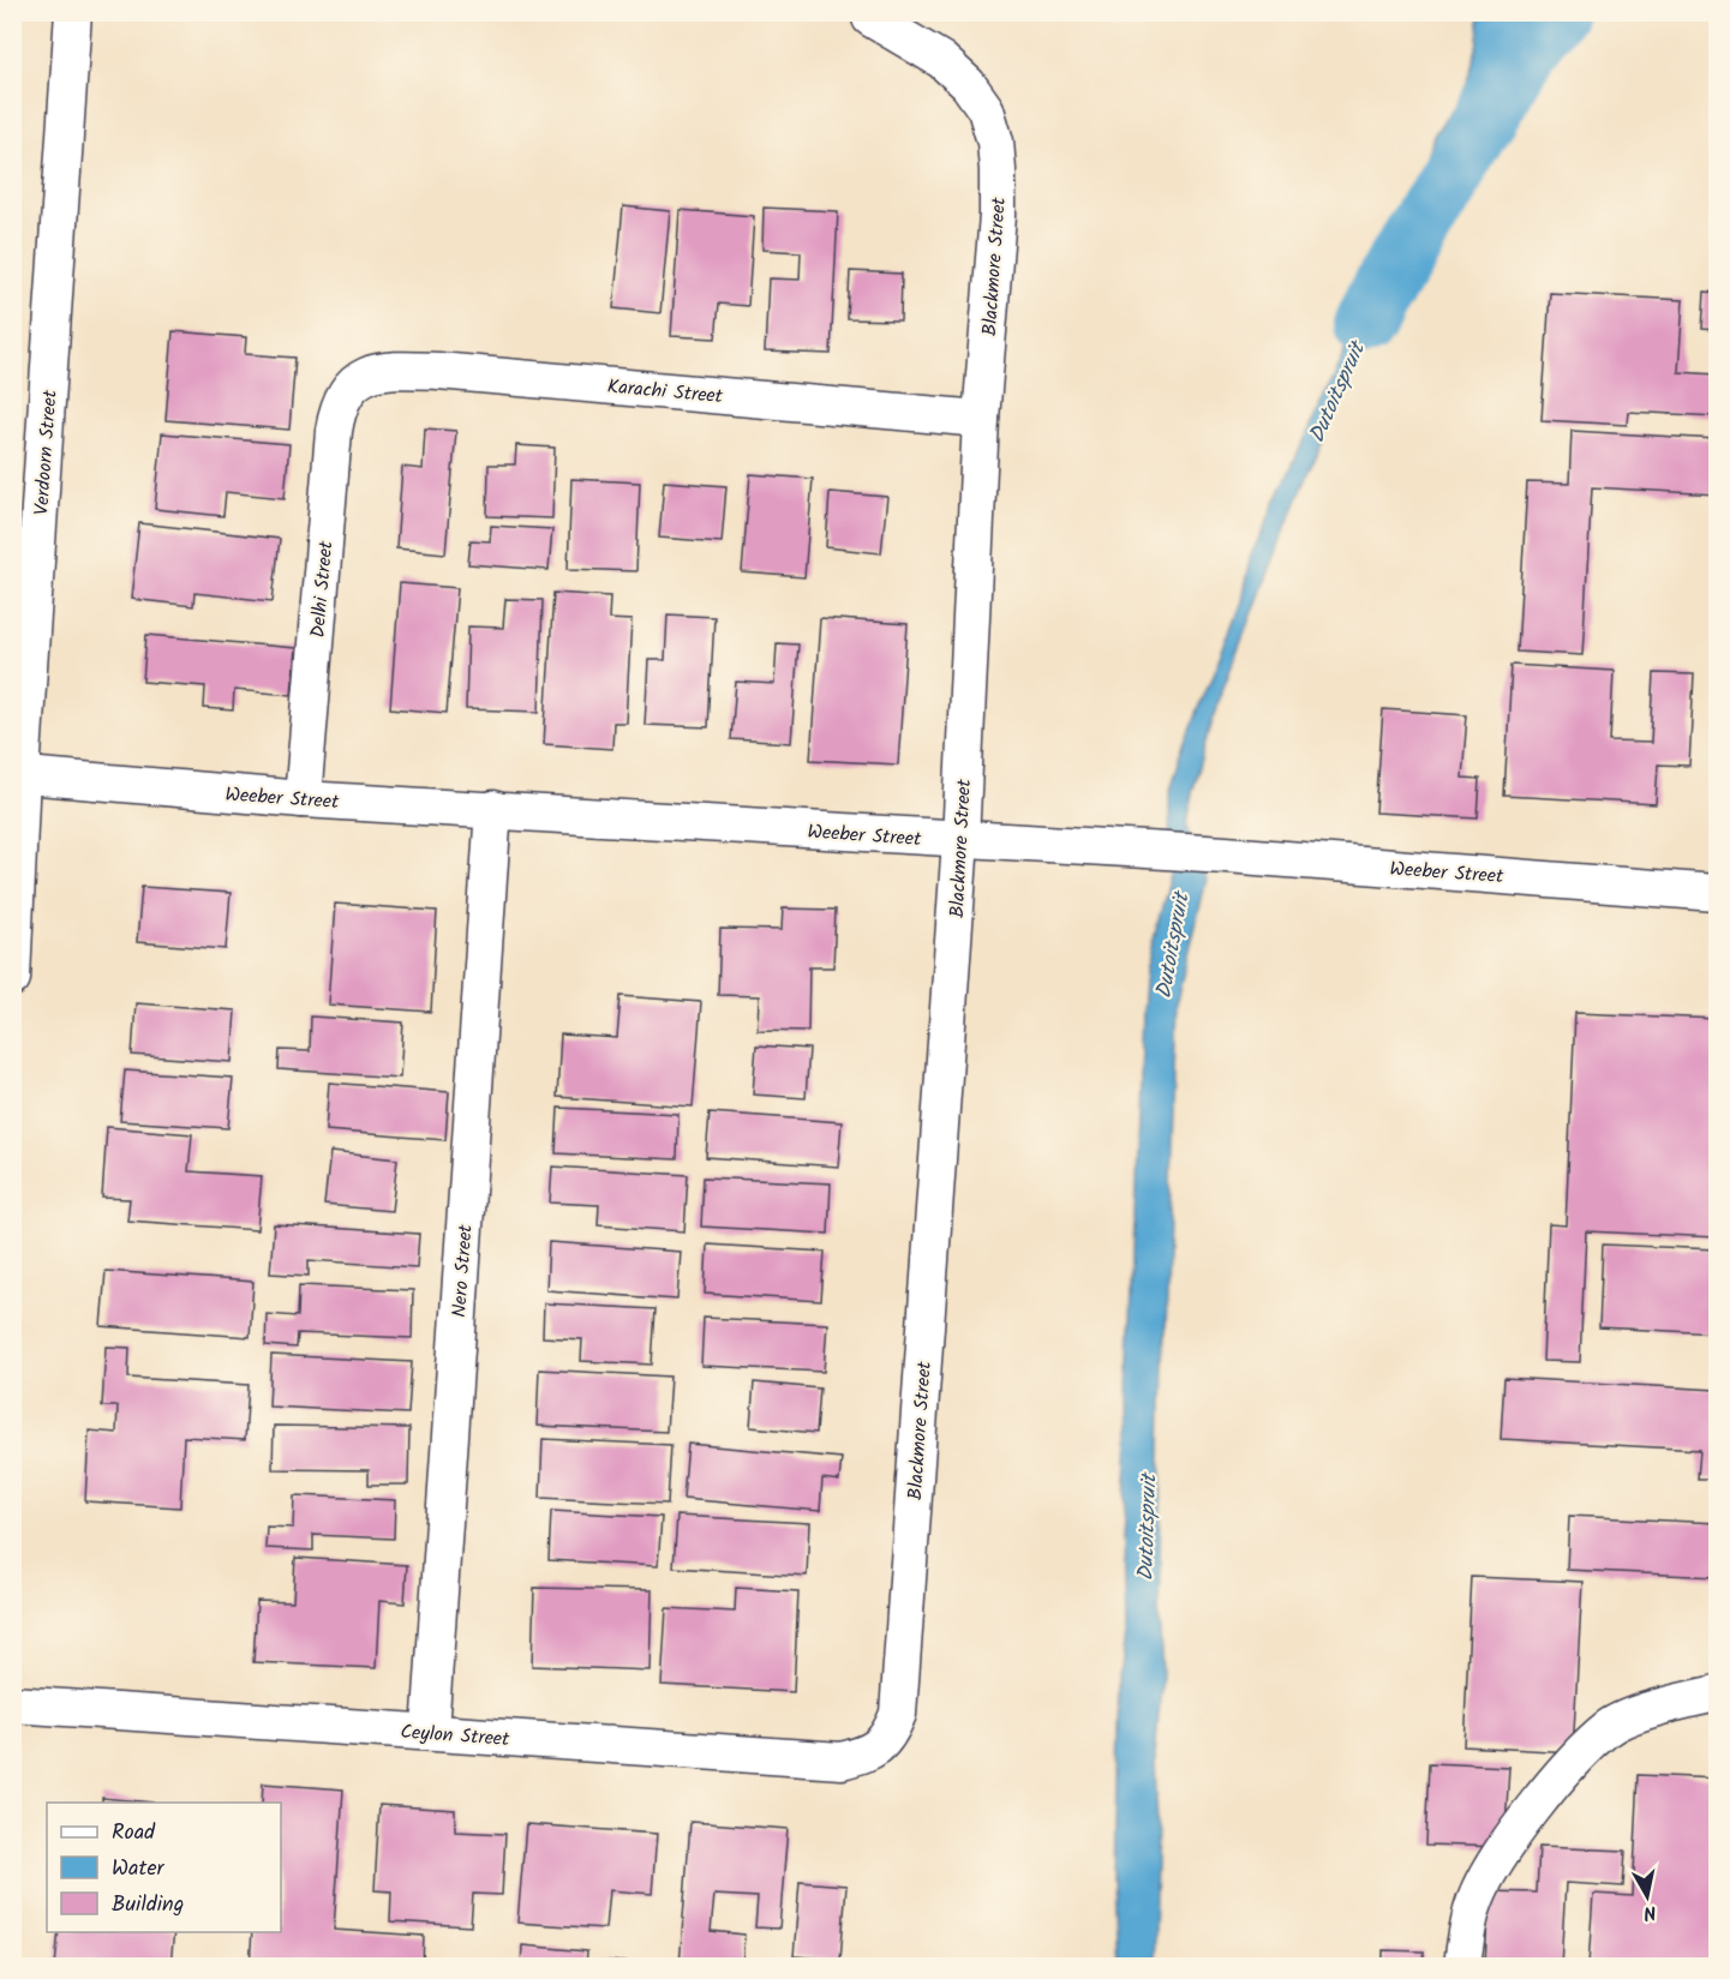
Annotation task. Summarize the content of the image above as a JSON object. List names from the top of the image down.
{
  "streets": {
    "street": [
      "Blackmore Street",
      "Karachi Street",
      "Verdoorn Street",
      "Delhi Street",
      "Weeber Street",
      "Nero Street",
      "Ceylon Street"
    ]
  },
  "crossings": [
    ["Blackmore Street", "Karachi Street"],
    ["Blackmore Street", "Weeber Street"],
    ["Blackmore Street", "Ceylon Street"],
    ["Karachi Street", "Delhi Street"],
    ["Verdoorn Street", "Weeber Street"],
    ["Delhi Street", "Weeber Street"],
    ["Weeber Street", "Nero Street"],
    ["Nero Street", "Ceylon Street"]
  ],
  "water": ["Dutoitspruit"],
  "legend": ["Road", "Water", "Building"],
  "north": "bottom"
}
